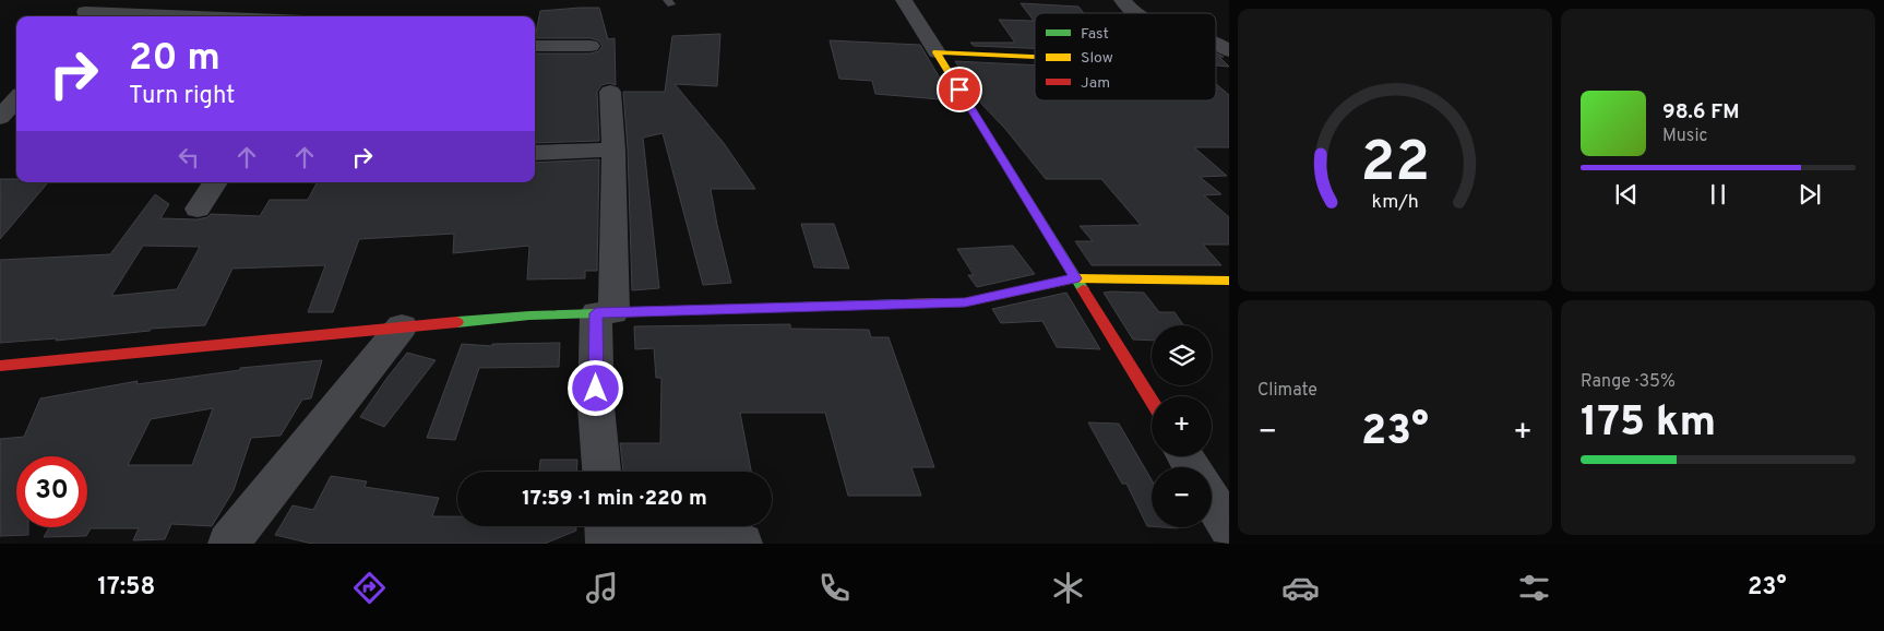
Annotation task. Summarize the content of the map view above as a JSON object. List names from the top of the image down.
{
  "legend": ["Fast", "Slow", "Jam"],
  "page": {
    "turn": ["20 m", "Turn right"],
    "song": ["98.6 FM", "Music"],
    "tile": [
      "Climate",
      ["Range · 35%", "175 km"]
    ],
    "map_buttons": ["+", "−"],
    "heat": ["−", "23°", "+"],
    "limit": "30",
    "trip": "17:59 · 1 min · 220 m",
    "tabs": ["17:58", "23°"],
    "gauge": ["22", "km/h"]
  }
}
